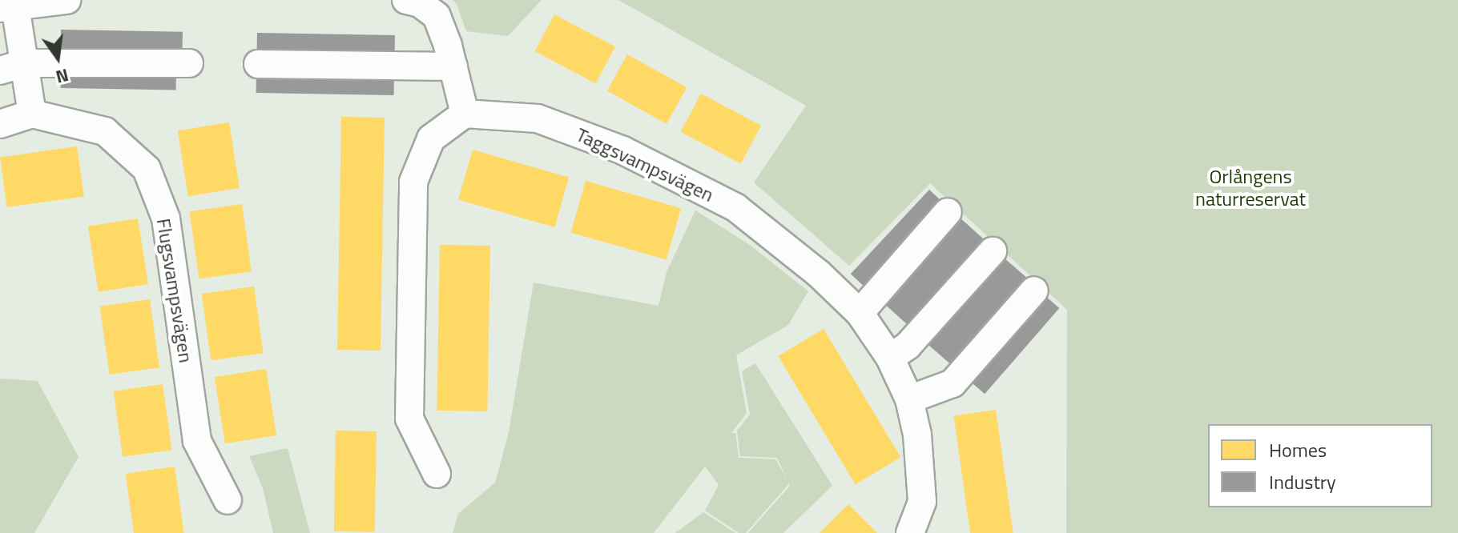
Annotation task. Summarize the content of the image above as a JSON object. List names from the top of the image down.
{
  "streets": {
    "street": ["Taggsvampsvägen", "Flugsvampsvägen"]
  },
  "parks": ["Orlångens naturreservat"],
  "legend": ["Homes", "Industry"],
  "north": "bottom"
}
